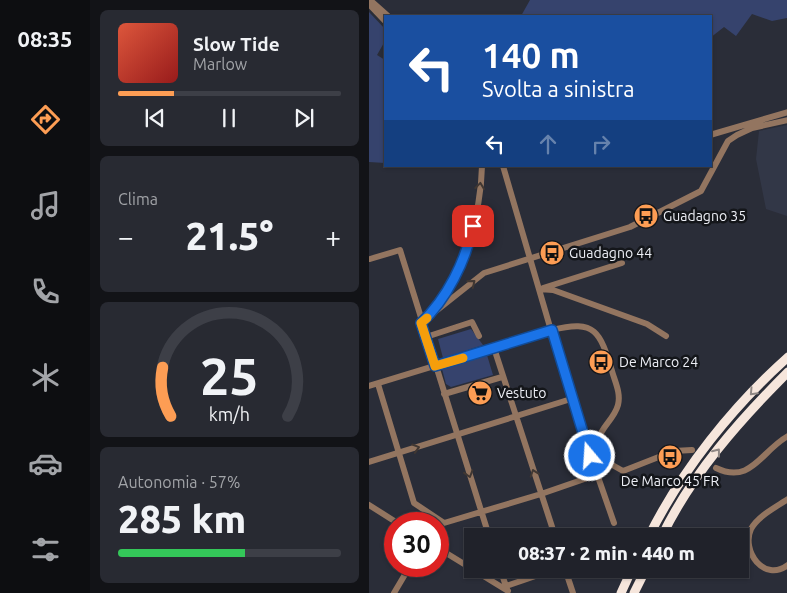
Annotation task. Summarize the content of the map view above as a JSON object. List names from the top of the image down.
{
  "places": {
    "bus stop": [
      "Guadagno 35",
      "Guadagno 44",
      "De Marco 24",
      "De Marco 45 FR"
    ],
    "supermarket": ["Vestuto"]
  },
  "page": {
    "tabs": "08:35",
    "turn": ["140 m", "Svolta a sinistra"],
    "song": ["Slow Tide", "Marlow"],
    "tile": [
      "Clima",
      ["Autonomia · 57%", "285 km"]
    ],
    "heat": ["−", "21.5°", "+"],
    "limit": "30",
    "trip": "08:37 · 2 min · 440 m",
    "gauge": ["25", "km/h"]
  }
}
